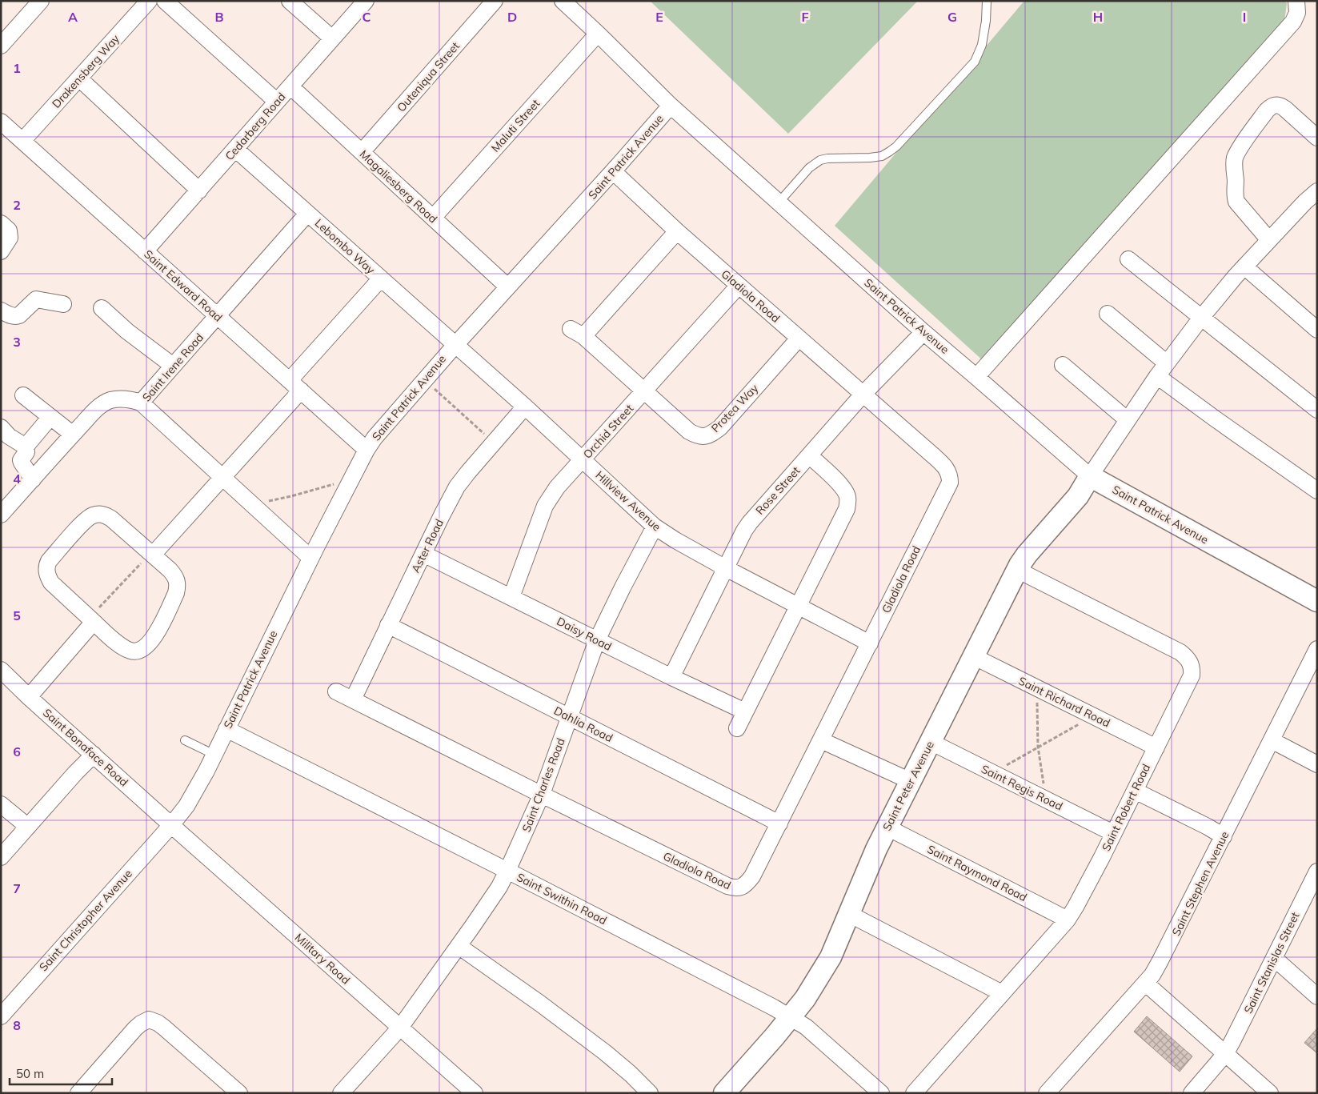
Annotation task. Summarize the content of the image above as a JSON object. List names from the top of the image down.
{
  "streets": {
    "street": [
      "Drakensberg Way",
      "Outeniqua Street",
      "Maluti Street",
      "Cedarberg Road",
      "Saint Patrick Avenue",
      "Magaliesberg Road",
      "Lebombo Way",
      "Saint Edward Road",
      "Gladiola Road",
      "Saint Irene Road",
      "Protea Way",
      "Orchid Street",
      "Rose Street",
      "Hillview Avenue",
      "Aster Road",
      "Daisy Road",
      "Saint Richard Road",
      "Dahlia Road",
      "Saint Bonaface Road",
      "Saint Charles Road",
      "Saint Peter Avenue",
      "Saint Regis Road",
      "Saint Robert Road",
      "Saint Raymond Road",
      "Saint Stephen Avenue",
      "Saint Swithin Road",
      "Saint Christopher Avenue",
      "Military Road",
      "Saint Stanislas Street"
    ]
  },
  "crossings": [
    ["Drakensberg Way", "Saint Edward Road"],
    ["Outeniqua Street", "Magaliesberg Road"],
    ["Maluti Street", "Magaliesberg Road"],
    ["Cedarberg Road", "Magaliesberg Road"],
    ["Cedarberg Road", "Lebombo Way"],
    ["Cedarberg Road", "Saint Edward Road"],
    ["Saint Patrick Avenue", "Magaliesberg Road"],
    ["Saint Patrick Avenue", "Lebombo Way"],
    ["Saint Patrick Avenue", "Saint Edward Road"],
    ["Saint Patrick Avenue", "Gladiola Road"],
    ["Saint Patrick Avenue", "Saint Irene Road"],
    ["Saint Patrick Avenue", "Rose Street"],
    ["Saint Patrick Avenue", "Hillview Avenue"],
    ["Saint Patrick Avenue", "Saint Bonaface Road"],
    ["Saint Patrick Avenue", "Saint Peter Avenue"],
    ["Saint Patrick Avenue", "Saint Swithin Road"],
    ["Saint Patrick Avenue", "Saint Christopher Avenue"],
    ["Saint Patrick Avenue", "Military Road"],
    ["Lebombo Way", "Saint Irene Road"],
    ["Lebombo Way", "Hillview Avenue"],
    ["Saint Edward Road", "Saint Irene Road"],
    ["Gladiola Road", "Protea Way"],
    ["Gladiola Road", "Orchid Street"],
    ["Gladiola Road", "Rose Street"],
    ["Gladiola Road", "Hillview Avenue"],
    ["Gladiola Road", "Dahlia Road"],
    ["Gladiola Road", "Saint Charles Road"],
    ["Protea Way", "Orchid Street"],
    ["Orchid Street", "Hillview Avenue"],
    ["Orchid Street", "Daisy Road"],
    ["Rose Street", "Hillview Avenue"],
    ["Rose Street", "Daisy Road"],
    ["Hillview Avenue", "Aster Road"],
    ["Hillview Avenue", "Saint Charles Road"],
    ["Aster Road", "Daisy Road"],
    ["Aster Road", "Dahlia Road"],
    ["Daisy Road", "Saint Charles Road"],
    ["Saint Richard Road", "Saint Peter Avenue"],
    ["Saint Richard Road", "Saint Robert Road"],
    ["Dahlia Road", "Saint Charles Road"],
    ["Saint Bonaface Road", "Saint Christopher Avenue"],
    ["Saint Bonaface Road", "Military Road"],
    ["Saint Charles Road", "Saint Swithin Road"],
    ["Saint Charles Road", "Military Road"],
    ["Saint Peter Avenue", "Saint Regis Road"],
    ["Saint Peter Avenue", "Saint Robert Road"],
    ["Saint Peter Avenue", "Saint Raymond Road"],
    ["Saint Peter Avenue", "Saint Swithin Road"],
    ["Saint Regis Road", "Saint Robert Road"],
    ["Saint Robert Road", "Saint Raymond Road"],
    ["Saint Christopher Avenue", "Military Road"]
  ],
  "scale_bar": "50 m",
  "grid": {
    "columns": [
      "A",
      "B",
      "C",
      "D",
      "E",
      "F",
      "G",
      "H",
      "I"
    ],
    "rows": [
      "1",
      "2",
      "3",
      "4",
      "5",
      "6",
      "7",
      "8"
    ]
  }
}
